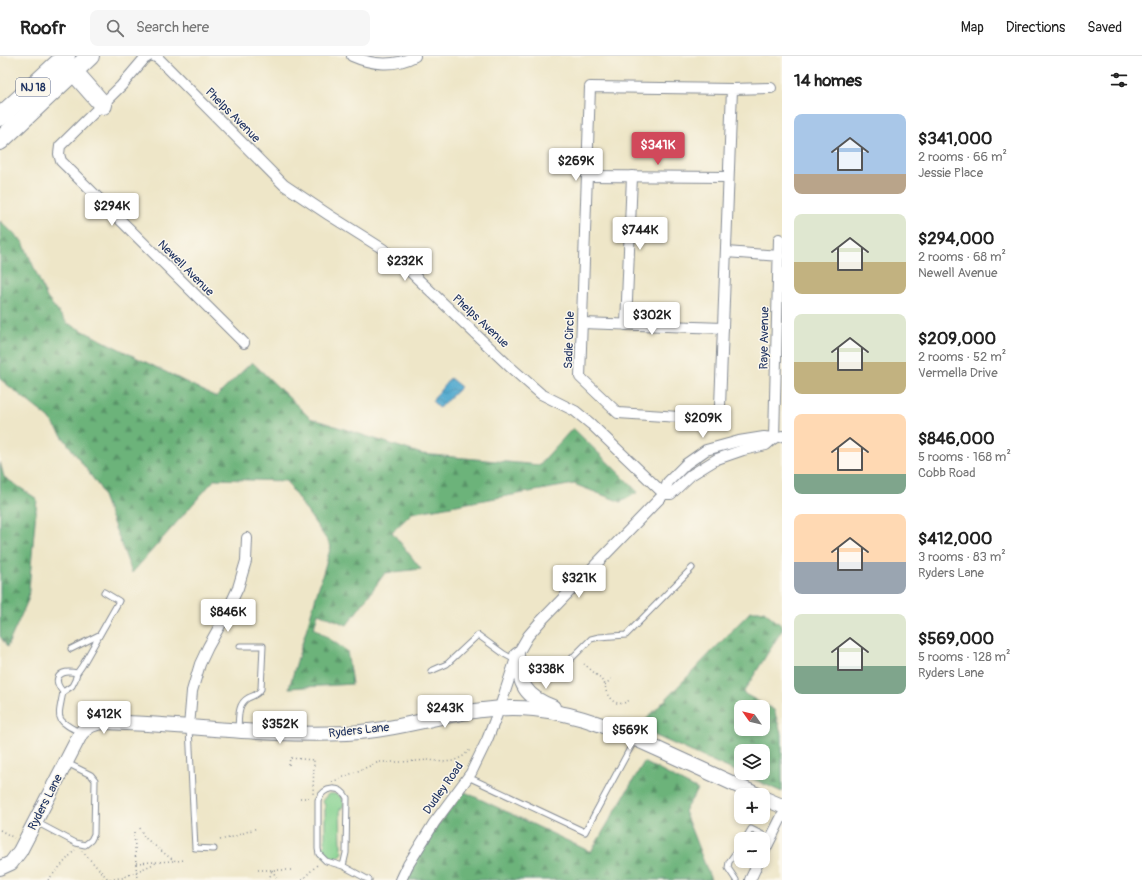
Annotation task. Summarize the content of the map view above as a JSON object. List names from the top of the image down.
{
  "streets": {
    "highway": ["NJ 18"],
    "main road": ["Ryders Lane"],
    "street": [
      "Phelps Avenue",
      "Newell Avenue",
      "Raye Avenue",
      "Sadie Circle",
      "Dudley Road"
    ]
  },
  "crossings": [
    ["Phelps Avenue", "Newell Avenue"],
    ["Phelps Avenue", "Dudley Road"],
    ["Raye Avenue", "Dudley Road"],
    ["Ryders Lane", "Dudley Road"]
  ],
  "north": "top left",
  "page": {
    "header": "Roofr",
    "search": "Search here",
    "nav": ["Map", "Directions", "Saved"],
    "heading": "14 homes",
    "list": [
      {
        "name": "$341,000",
        "note": "2 rooms · 66 m² · Jessie Place"
      },
      {
        "name": "$294,000",
        "note": "2 rooms · 68 m² · Newell Avenue"
      },
      {
        "name": "$209,000",
        "note": "2 rooms · 52 m² · Vermella Drive"
      },
      {
        "name": "$846,000",
        "note": "5 rooms · 168 m² · Cobb Road"
      },
      {
        "name": "$412,000",
        "note": "3 rooms · 83 m² · Ryders Lane"
      },
      {
        "name": "$569,000",
        "note": "5 rooms · 128 m² · Ryders Lane"
      }
    ],
    "price": [
      "$341K",
      "$269K",
      "$294K",
      "$744K",
      "$232K",
      "$302K",
      "$209K",
      "$321K",
      "$846K",
      "$338K",
      "$243K",
      "$412K",
      "$352K",
      "$569K"
    ],
    "map_buttons": ["+", "−"]
  }
}
